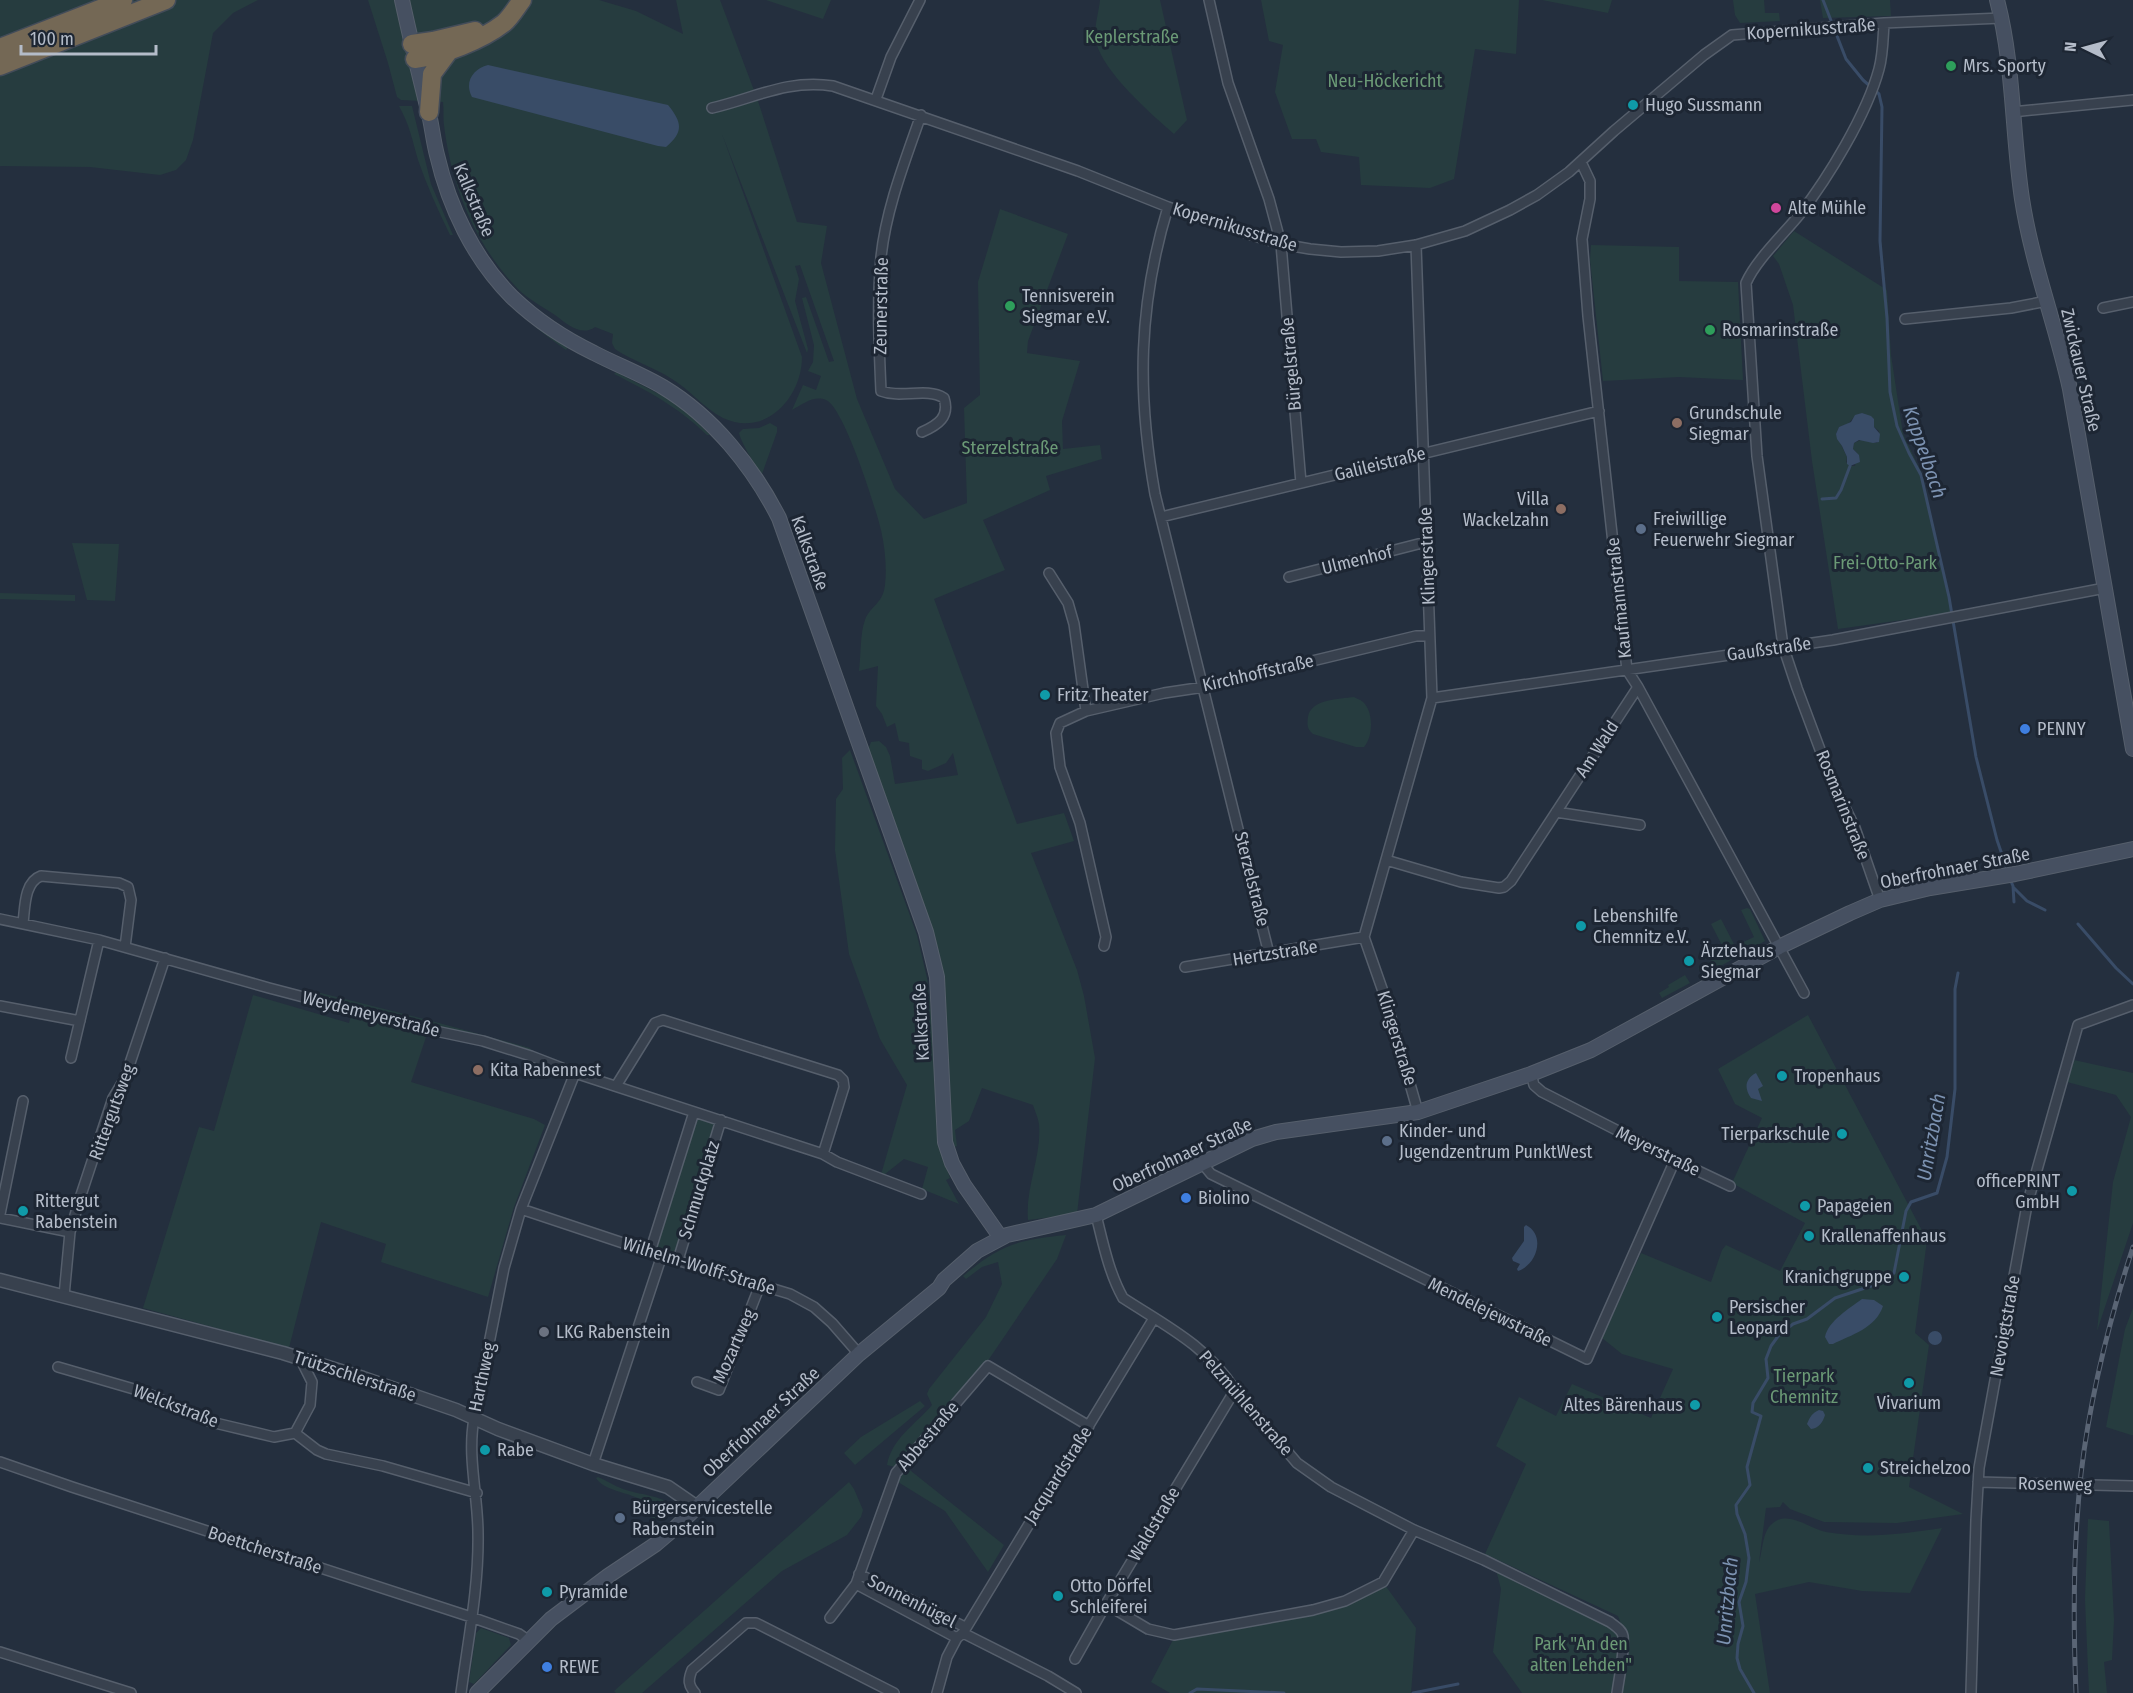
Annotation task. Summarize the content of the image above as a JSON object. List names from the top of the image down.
{
  "streets": {
    "main road": ["Kalkstraße", "Zwickauer Straße", "Oberfrohnaer Straße"],
    "street": [
      "Kopernikusstraße",
      "Zeunerstraße",
      "Bürgelstraße",
      "Galileistraße",
      "Klingerstraße",
      "Ulmenhof",
      "Kaufmannstraße",
      "Gaußstraße",
      "Kirchhoffstraße",
      "Am Wald",
      "Rosmarinstraße",
      "Sterzelstraße",
      "Hertzstraße",
      "Weydemeyerstraße",
      "Rittergutsweg",
      "Meyerstraße",
      "Schmuckplatz",
      "Wilhelm-Wolff-Straße",
      "Mendelejewstraße",
      "Nevoigtstraße",
      "Mozartweg",
      "Trützschlerstraße",
      "Harthweg",
      "Pelzmühlenstraße",
      "Welckstraße",
      "Abbestraße",
      "Jacquardstraße",
      "Rosenweg",
      "Waldstraße",
      "Boettcherstraße",
      "Sonnenhügel"
    ]
  },
  "crossings": [
    ["Kopernikusstraße", "Zeunerstraße"],
    ["Kopernikusstraße", "Bürgelstraße"],
    ["Kopernikusstraße", "Zwickauer Straße"],
    ["Kopernikusstraße", "Klingerstraße"],
    ["Kopernikusstraße", "Kaufmannstraße"],
    ["Kopernikusstraße", "Rosmarinstraße"],
    ["Kopernikusstraße", "Sterzelstraße"],
    ["Kalkstraße", "Oberfrohnaer Straße"],
    ["Bürgelstraße", "Galileistraße"],
    ["Zwickauer Straße", "Gaußstraße"],
    ["Galileistraße", "Klingerstraße"],
    ["Galileistraße", "Kaufmannstraße"],
    ["Galileistraße", "Sterzelstraße"],
    ["Klingerstraße", "Ulmenhof"],
    ["Klingerstraße", "Gaußstraße"],
    ["Klingerstraße", "Kirchhoffstraße"],
    ["Klingerstraße", "Am Wald"],
    ["Klingerstraße", "Oberfrohnaer Straße"],
    ["Klingerstraße", "Hertzstraße"],
    ["Kaufmannstraße", "Gaußstraße"],
    ["Kaufmannstraße", "Am Wald"],
    ["Kaufmannstraße", "Oberfrohnaer Straße"],
    ["Gaußstraße", "Rosmarinstraße"],
    ["Kirchhoffstraße", "Sterzelstraße"],
    ["Rosmarinstraße", "Oberfrohnaer Straße"],
    ["Oberfrohnaer Straße", "Meyerstraße"],
    ["Oberfrohnaer Straße", "Wilhelm-Wolff-Straße"],
    ["Oberfrohnaer Straße", "Mendelejewstraße"],
    ["Oberfrohnaer Straße", "Trützschlerstraße"],
    ["Oberfrohnaer Straße", "Pelzmühlenstraße"],
    ["Oberfrohnaer Straße", "Boettcherstraße"],
    ["Sterzelstraße", "Hertzstraße"],
    ["Weydemeyerstraße", "Rittergutsweg"],
    ["Weydemeyerstraße", "Schmuckplatz"],
    ["Weydemeyerstraße", "Harthweg"],
    ["Rittergutsweg", "Trützschlerstraße"],
    ["Meyerstraße", "Mendelejewstraße"],
    ["Schmuckplatz", "Wilhelm-Wolff-Straße"],
    ["Wilhelm-Wolff-Straße", "Mozartweg"],
    ["Wilhelm-Wolff-Straße", "Harthweg"],
    ["Nevoigtstraße", "Rosenweg"],
    ["Trützschlerstraße", "Harthweg"],
    ["Harthweg", "Boettcherstraße"],
    ["Pelzmühlenstraße", "Jacquardstraße"],
    ["Pelzmühlenstraße", "Waldstraße"],
    ["Abbestraße", "Jacquardstraße"],
    ["Abbestraße", "Sonnenhügel"],
    ["Jacquardstraße", "Sonnenhügel"]
  ],
  "water": ["Kappelbach", "Unritzbach"],
  "parks": [
    "Keplerstraße",
    "Neu-Höckericht",
    "Sterzelstraße",
    "Frei-Otto-Park",
    "Tierpark Chemnitz",
    "Park \"An den alten Lehden\""
  ],
  "places": [
    "Mrs. Sporty",
    "Hugo Sussmann",
    "Alte Mühle",
    "Tennisverein Siegmar e.V.",
    "Rosmarinstraße",
    "Grundschule Siegmar",
    "Villa Wackelzahn",
    "Freiwillige Feuerwehr Siegmar",
    "Fritz Theater",
    "PENNY",
    "Lebenshilfe Chemnitz e.V.",
    "Ärztehaus Siegmar",
    "Kita Rabennest",
    "Tropenhaus",
    "Tierparkschule",
    "Kinder- und Jugendzentrum PunktWest",
    "officePRINT GmbH",
    "Biolino",
    "Papageien",
    "Rittergut Rabenstein",
    "Krallenaffenhaus",
    "Kranichgruppe",
    "Persischer Leopard",
    "LKG Rabenstein",
    "Vivarium",
    "Altes Bärenhaus",
    "Rabe",
    "Streichelzoo",
    "Bürgerservicestelle Rabenstein",
    "Pyramide",
    "Otto Dörfel Schleiferei",
    "REWE"
  ],
  "scale_bar": "100 m",
  "north": "left"
}
